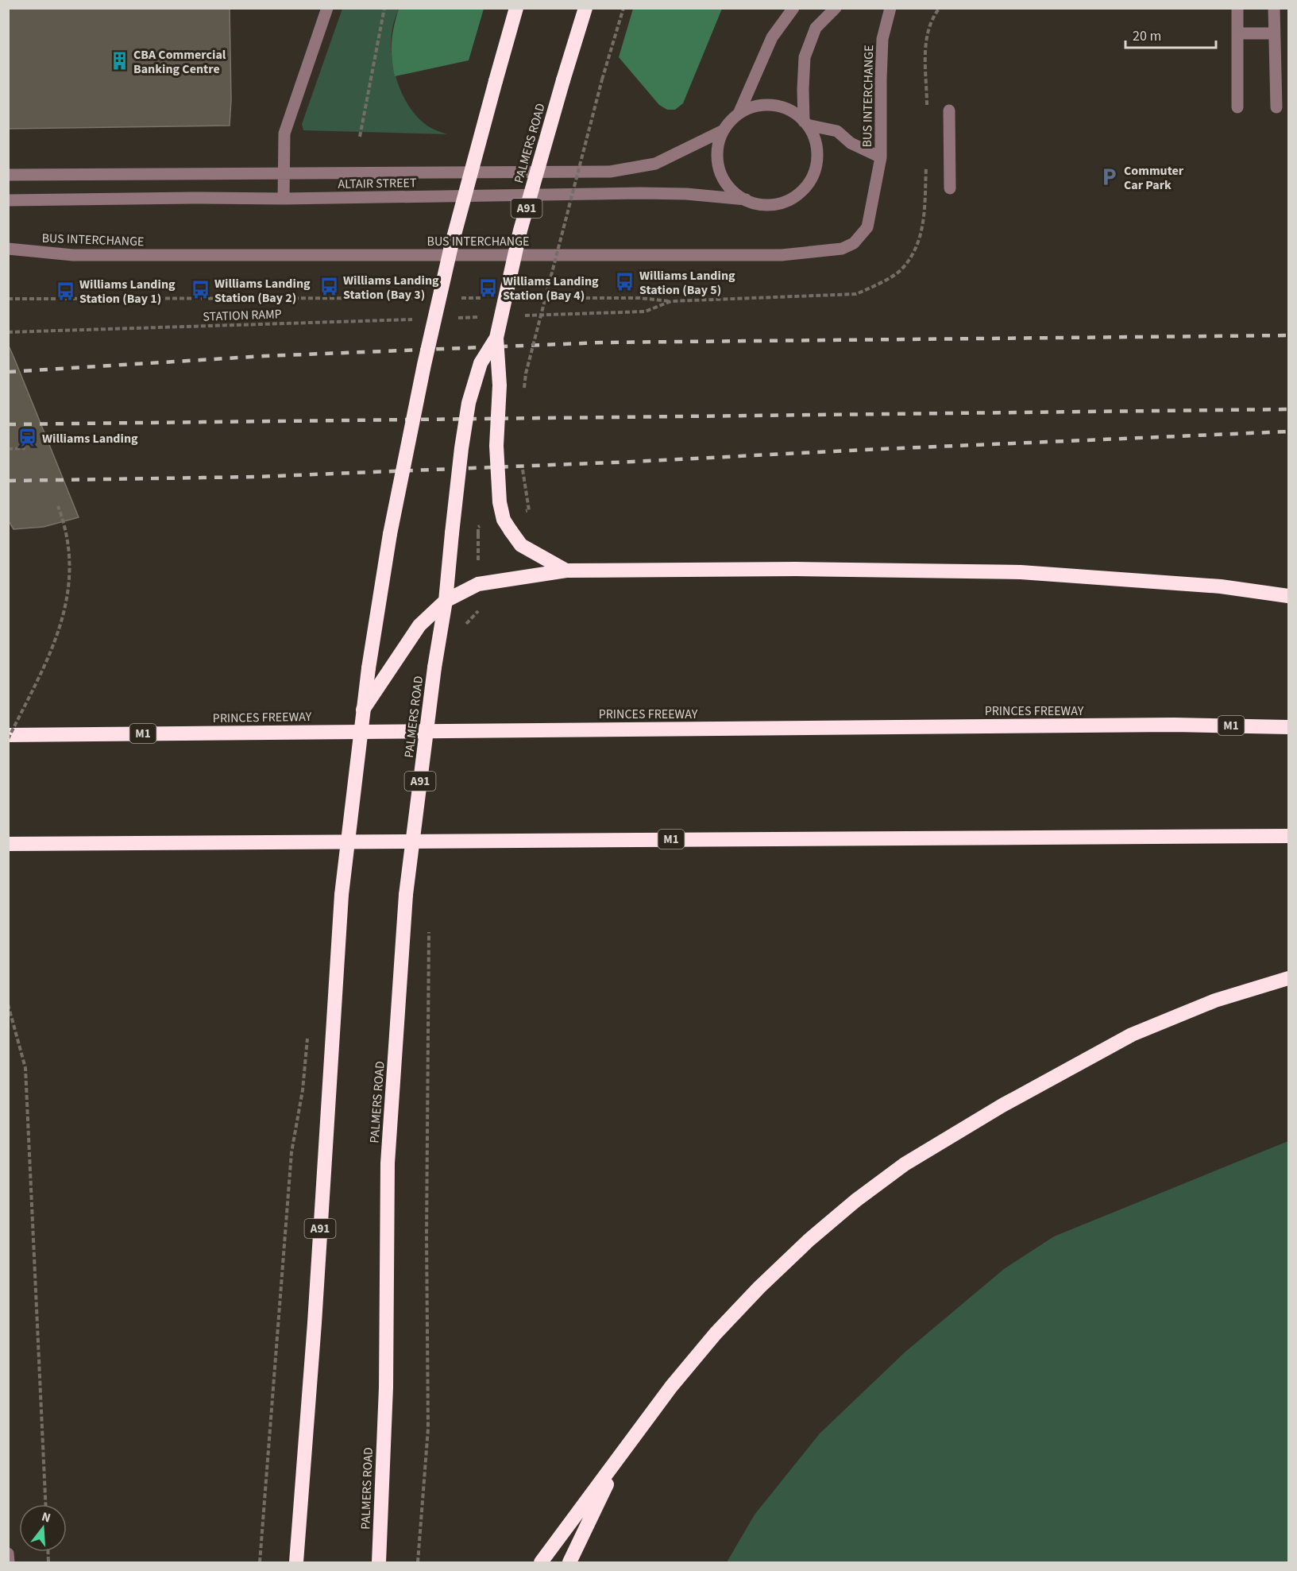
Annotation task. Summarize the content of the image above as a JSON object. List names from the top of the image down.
{
  "streets": {
    "highway": [
      "PALMERS ROAD",
      "A91",
      "PRINCES FREEWAY",
      "M1"
    ],
    "street": ["BUS INTERCHANGE", "ALTAIR STREET"],
    "path": ["STATION RAMP"]
  },
  "crossings": [
    ["BUS INTERCHANGE", "ALTAIR STREET"]
  ],
  "places": {
    "building": ["CBA Commercial Banking Centre"],
    "parking": ["Commuter Car Park"],
    "bus stop": [
      "Williams Landing Station (Bay 5)",
      "Williams Landing Station (Bay 3)",
      "Williams Landing Station (Bay 4)",
      "Williams Landing Station (Bay 2)",
      "Williams Landing Station (Bay 1)"
    ],
    "station": ["Williams Landing"]
  },
  "scale_bar": "20 m",
  "north": "top"
}
